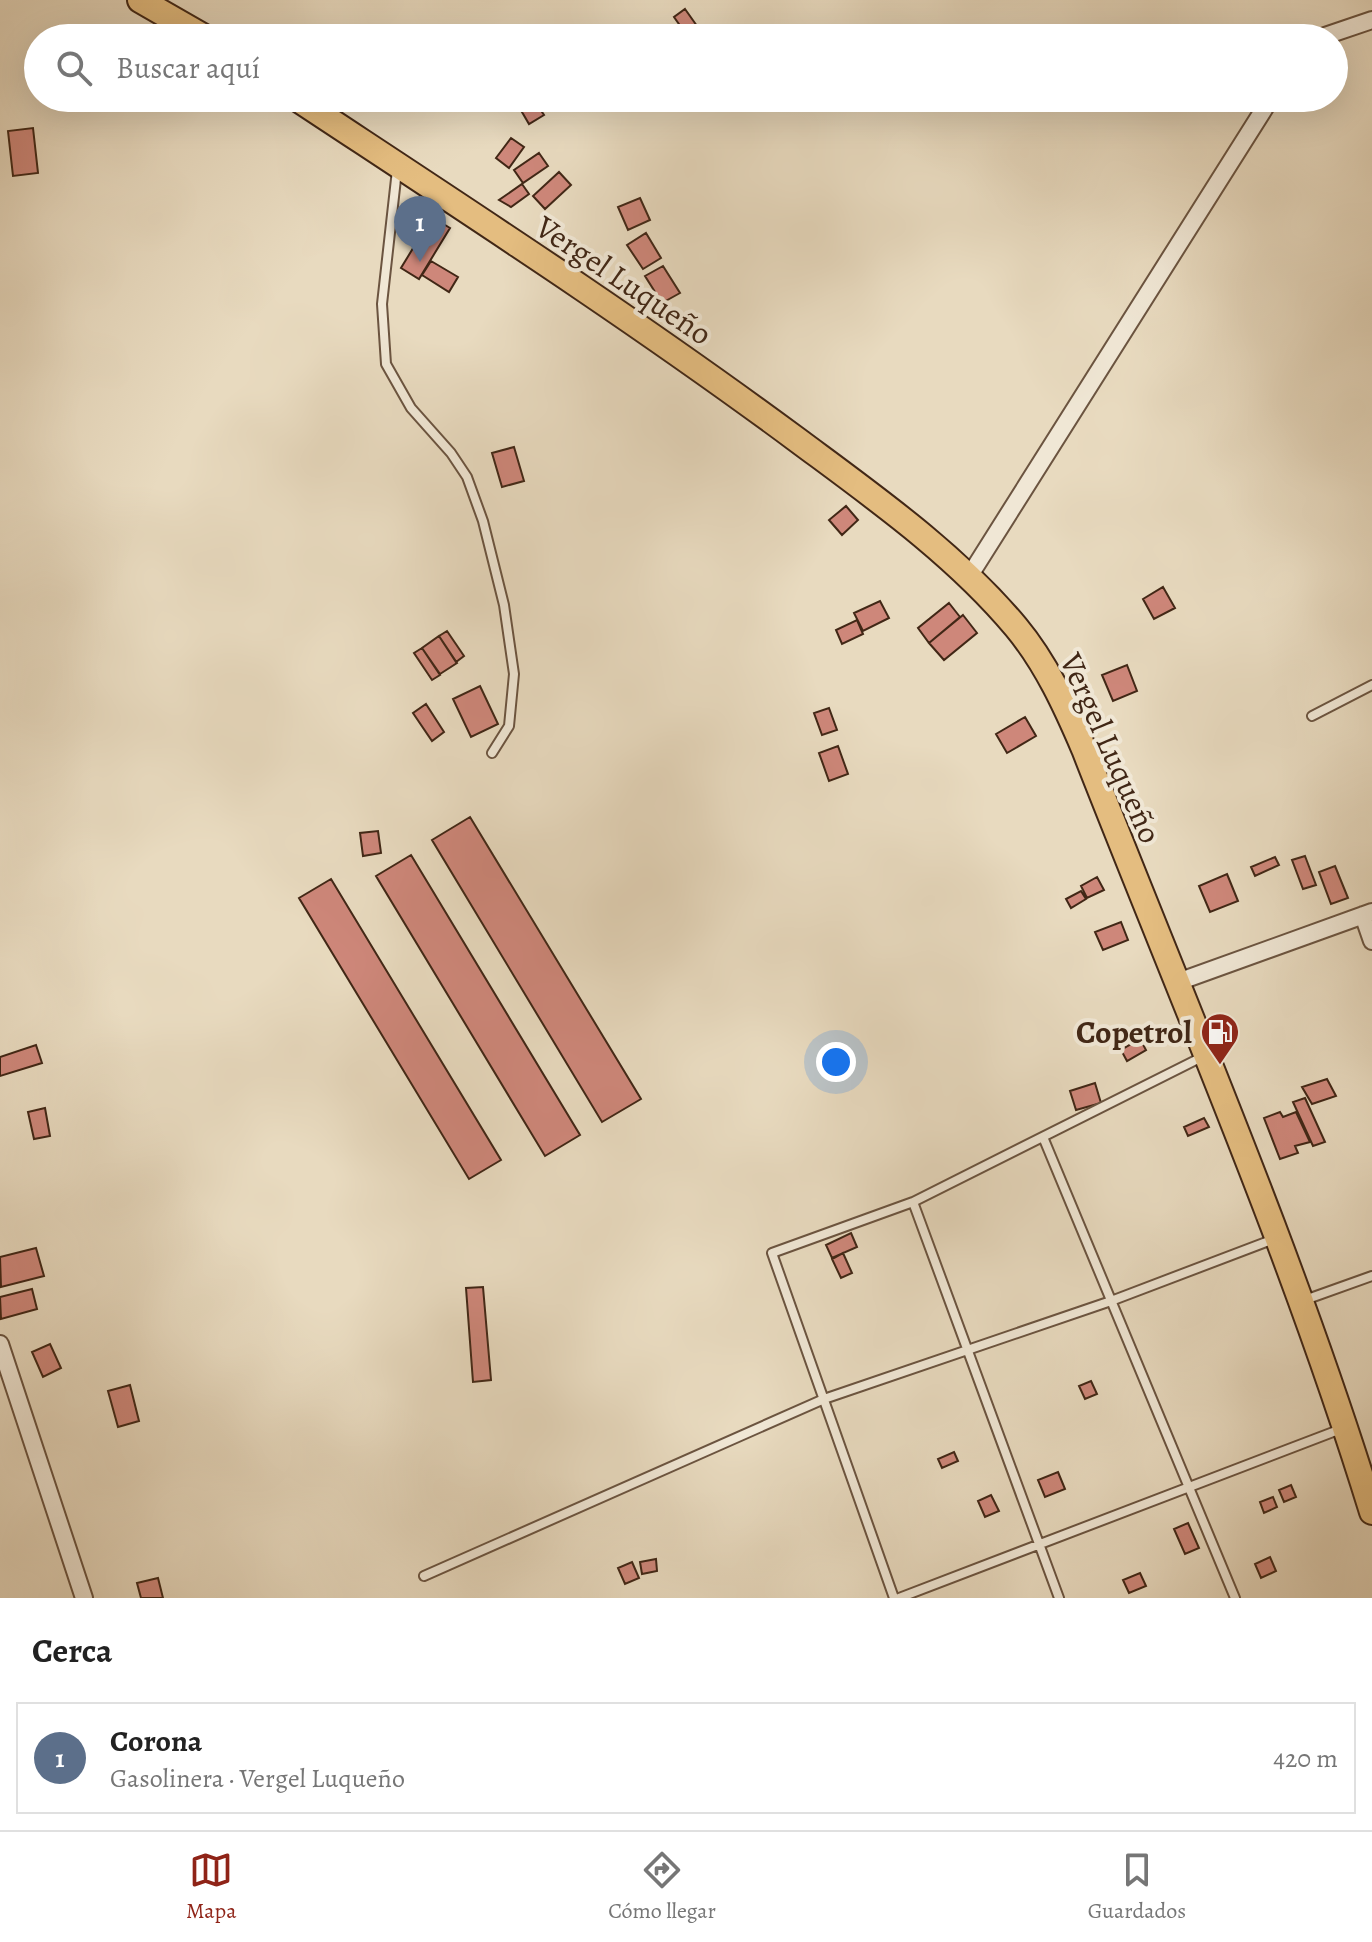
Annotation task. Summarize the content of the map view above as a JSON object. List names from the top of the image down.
{
  "streets": {
    "main road": ["Vergel Luqueño"]
  },
  "places": {
    "fuel station": ["Copetrol"]
  },
  "page": {
    "search": "Buscar aquí",
    "pins": "1",
    "heading": "Cerca",
    "list": [
      {
        "mark": "1",
        "name": "Corona",
        "note": "Gasolinera · Vergel Luqueño",
        "value": "420 m"
      }
    ],
    "nav": ["Mapa", "Cómo llegar", "Guardados"]
  }
}
